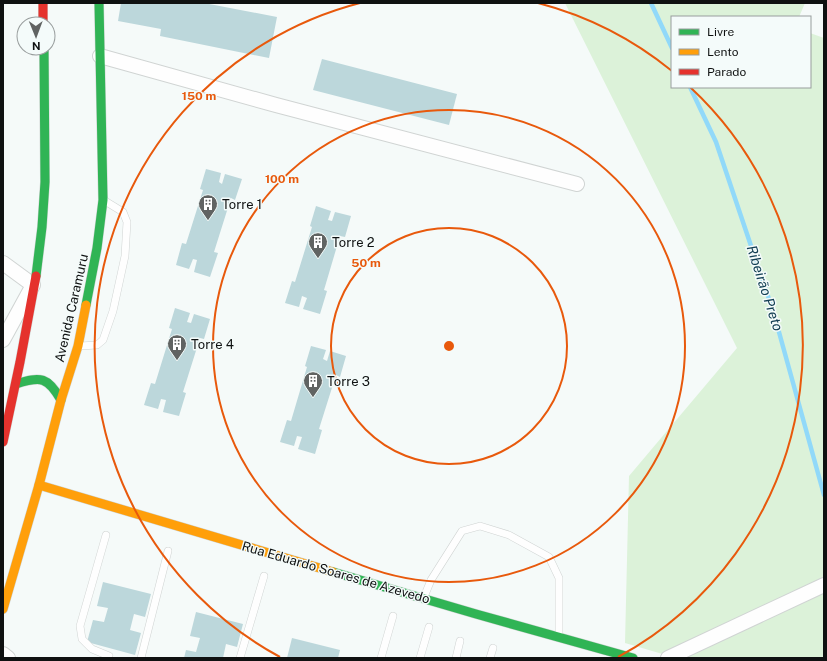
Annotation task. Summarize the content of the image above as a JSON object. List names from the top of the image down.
{
  "streets": {
    "main road": ["Avenida Caramuru", "Rua Eduardo Soares de Azevedo"]
  },
  "crossings": [
    ["Avenida Caramuru", "Rua Eduardo Soares de Azevedo"]
  ],
  "water": ["Ribeirão Preto"],
  "places": {
    "building": [
      "Torre 1",
      "Torre 2",
      "Torre 4",
      "Torre 3"
    ]
  },
  "legend": ["Livre", "Lento", "Parado"],
  "north": "bottom",
  "rings": ["150 m", "100 m", "50 m"]
}
